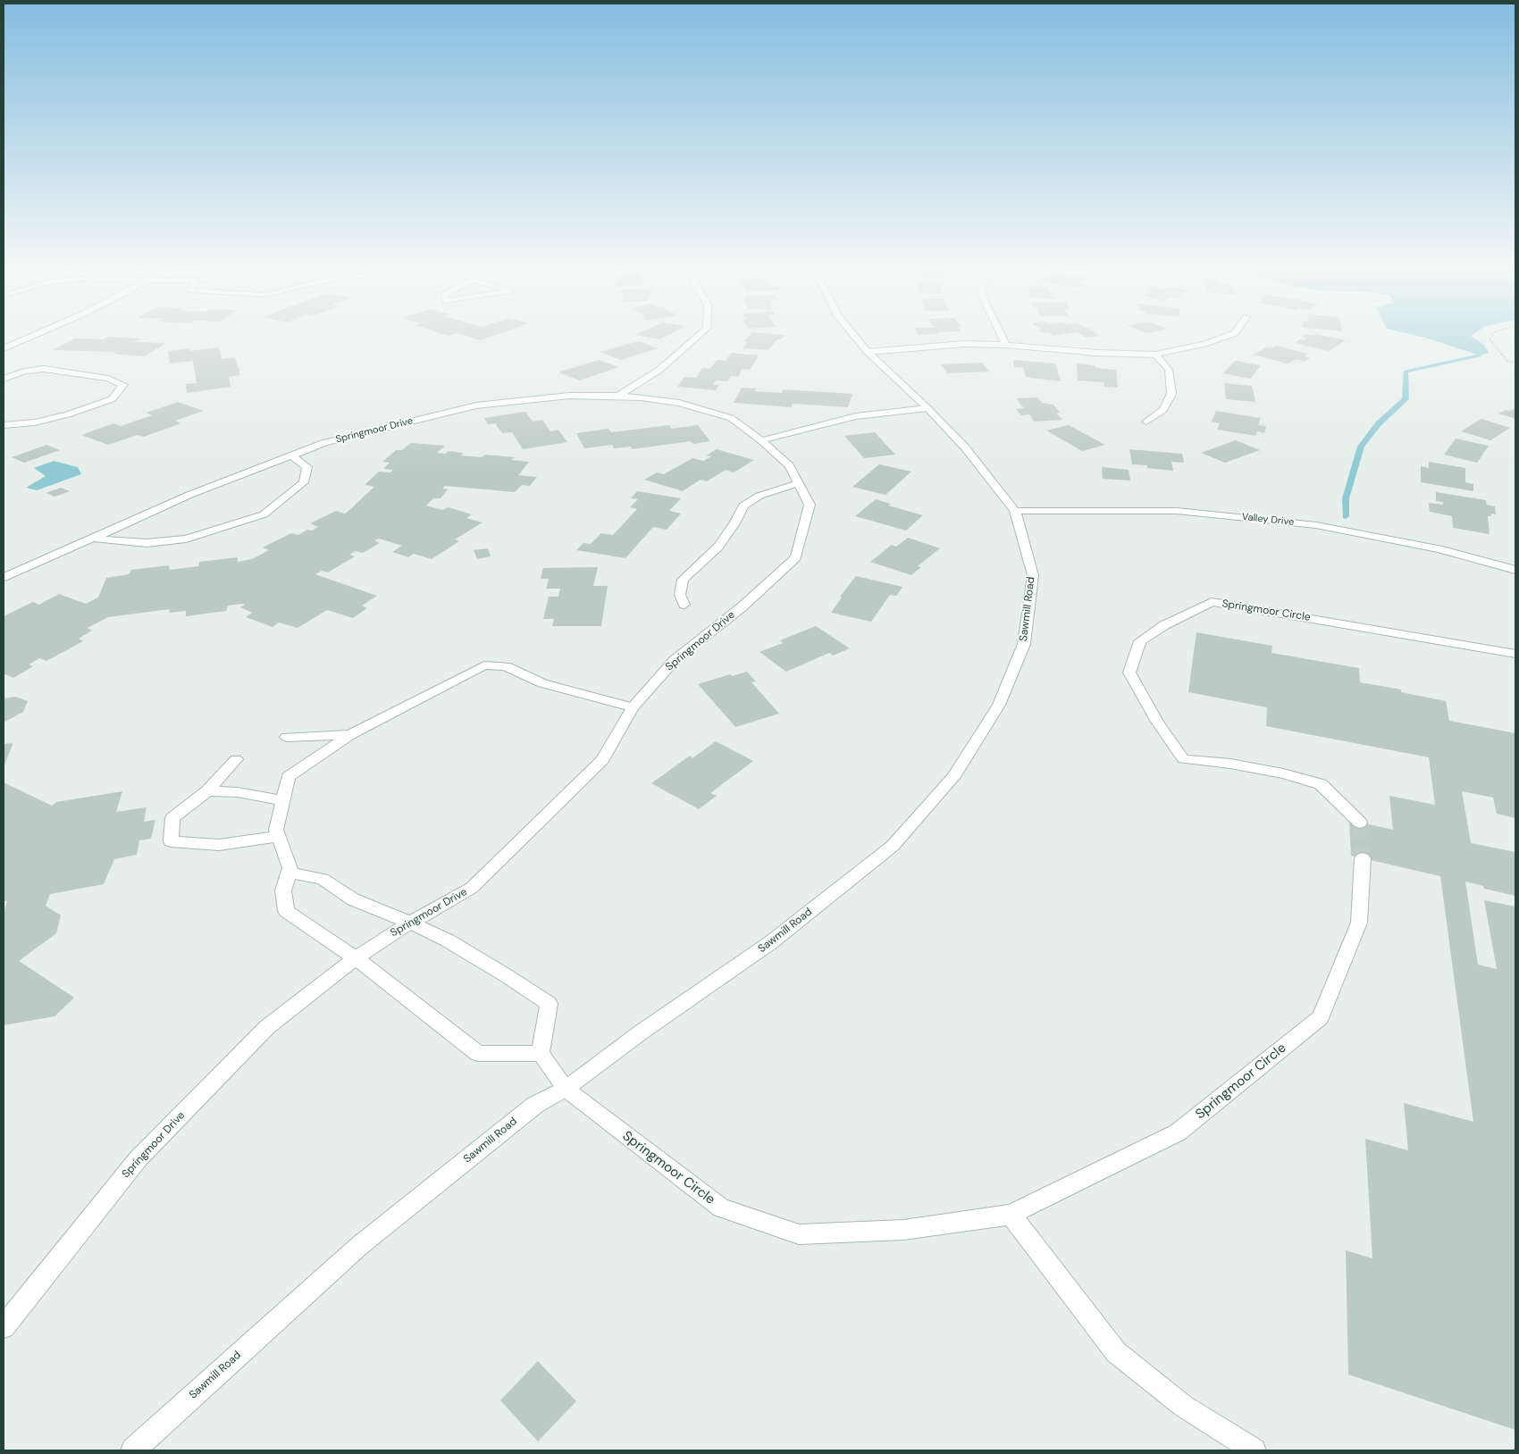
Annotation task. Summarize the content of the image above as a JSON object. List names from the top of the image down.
{
  "streets": {
    "street": [
      "Springmoor Drive",
      "Valley Drive",
      "Sawmill Road",
      "Springmoor Circle"
    ]
  },
  "crossings": [
    ["Valley Drive", "Sawmill Road"],
    ["Sawmill Road", "Springmoor Circle"]
  ]
}
